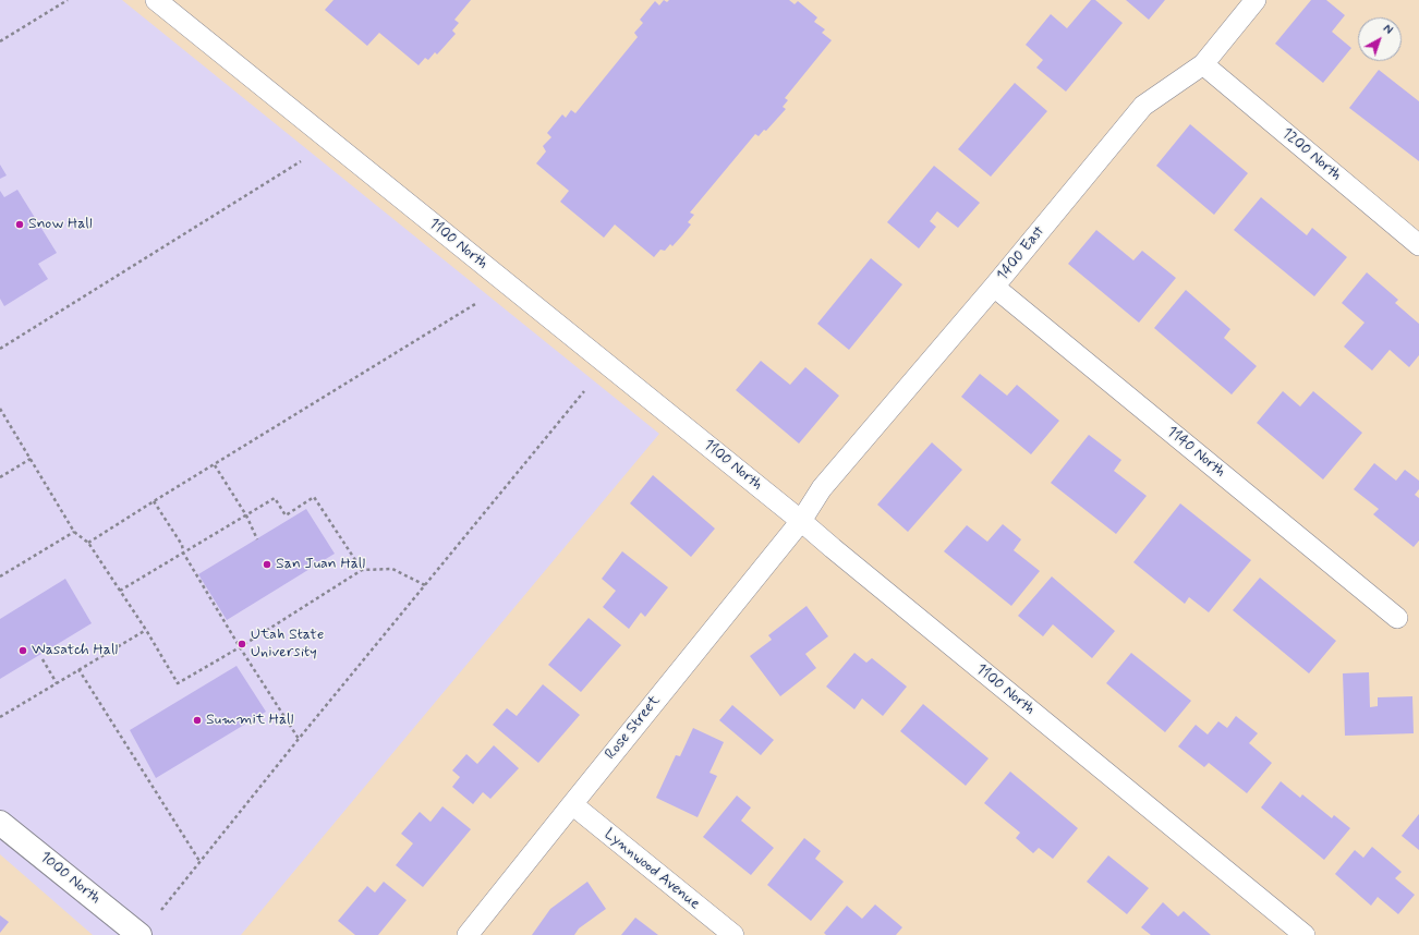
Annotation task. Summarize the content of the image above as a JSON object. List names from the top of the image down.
{
  "streets": {
    "street": [
      "1200 North",
      "1100 North",
      "1400 East",
      "1140 North",
      "Rose Street",
      "Lynnwood Avenue",
      "1000 North"
    ]
  },
  "crossings": [
    ["1200 North", "1400 East"],
    ["1100 North", "1400 East"],
    ["1100 North", "Rose Street"],
    ["1400 East", "1140 North"],
    ["1400 East", "Rose Street"],
    ["Rose Street", "Lynnwood Avenue"]
  ],
  "places": [
    "Snow Hall",
    "San Juan Hall",
    "Utah State University",
    "Wasatch Hall",
    "Summit Hall"
  ],
  "north": "top right"
}
